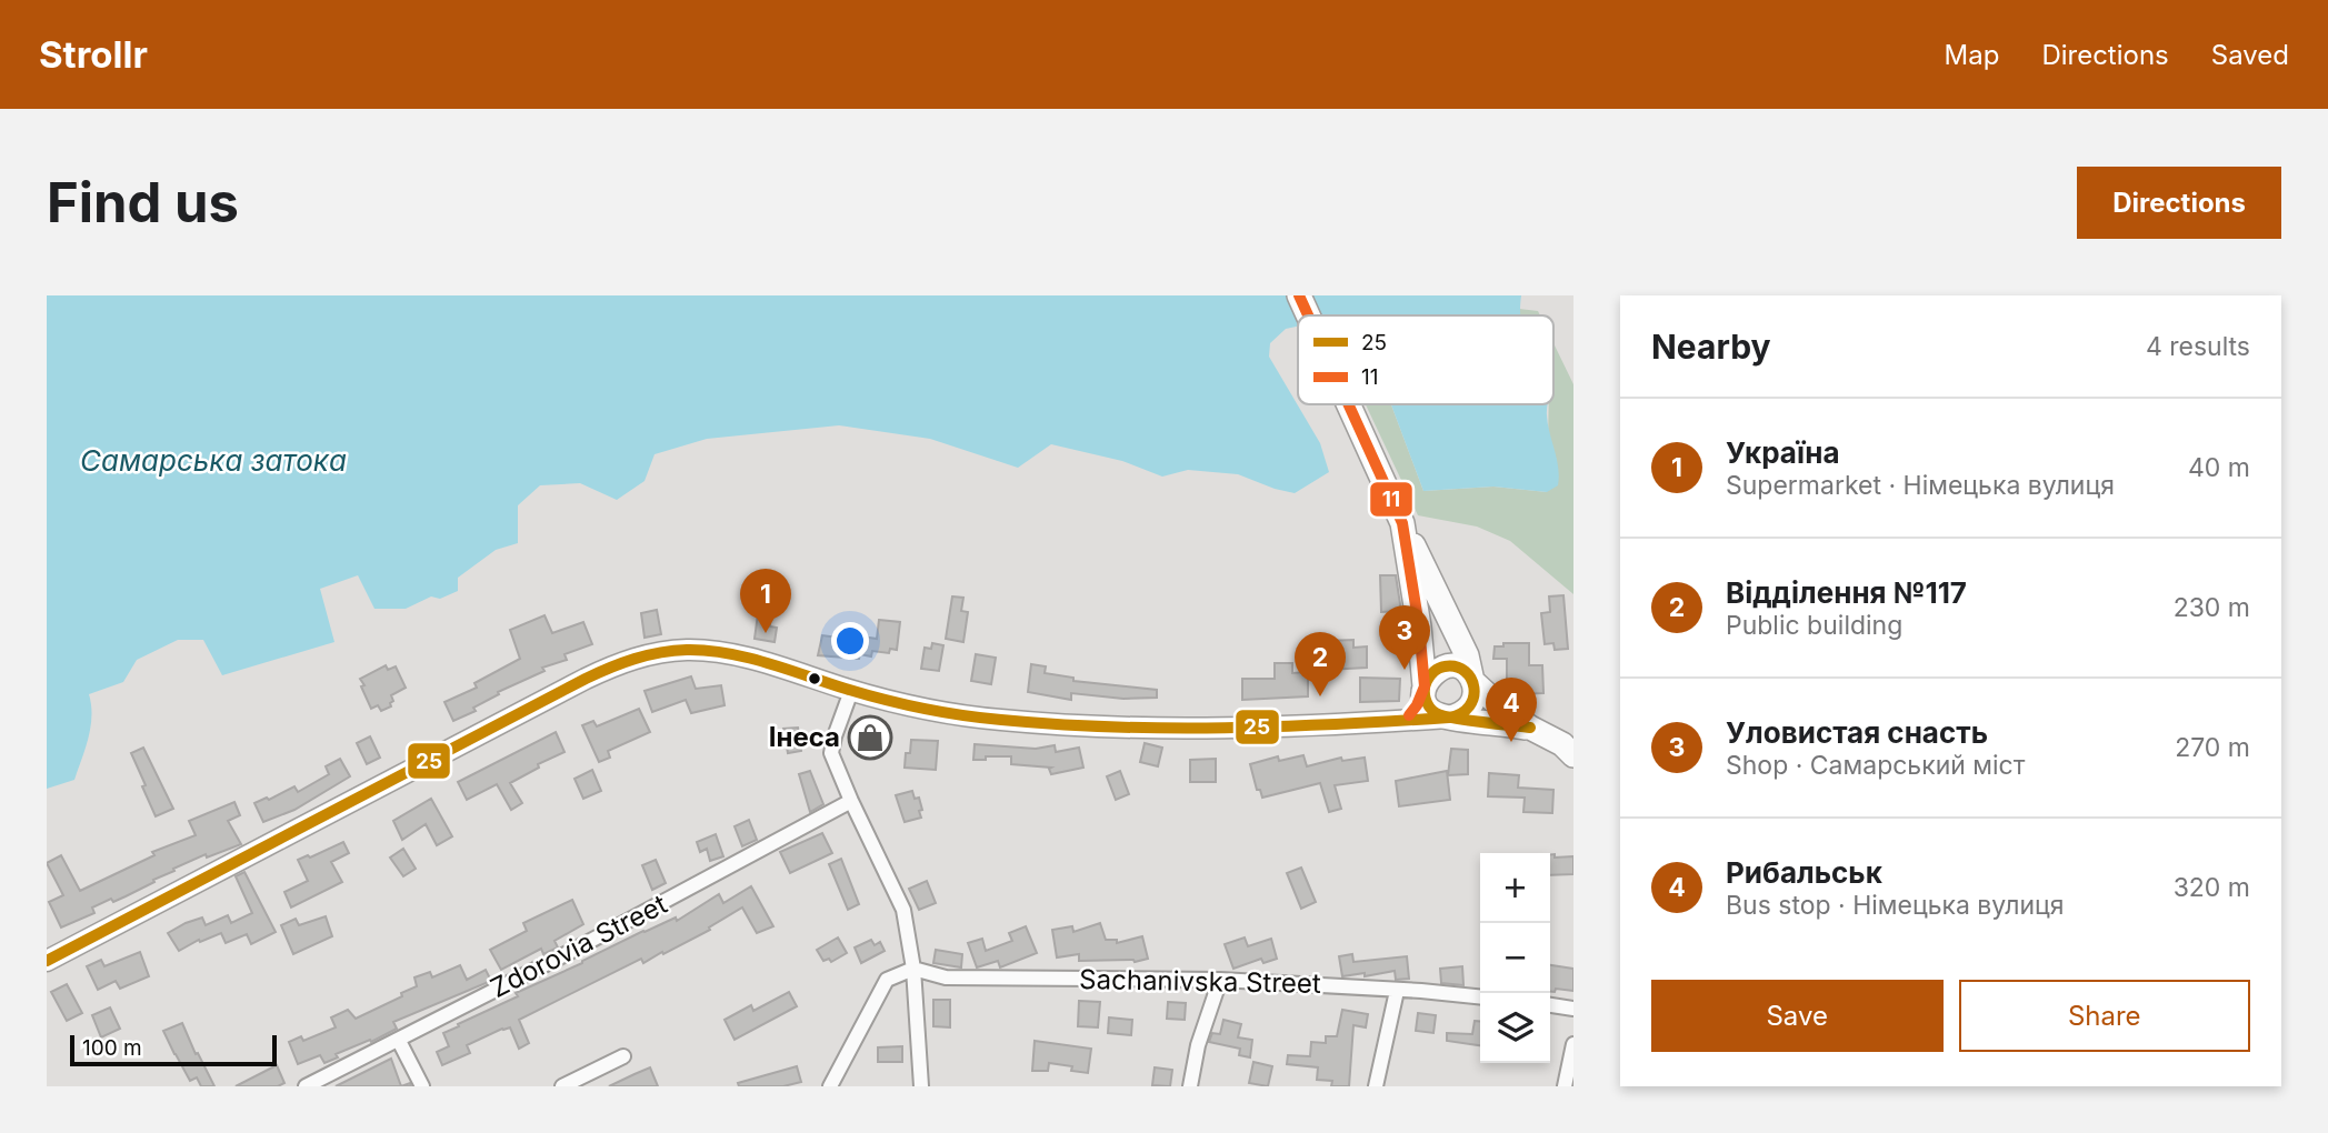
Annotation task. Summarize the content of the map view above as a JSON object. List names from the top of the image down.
{
  "streets": {
    "street": ["Zdorovia Street", "Sachanivska Street"]
  },
  "water": ["Самарська затока"],
  "places": {
    "shop": ["Інеса"]
  },
  "lines": ["transit line 11", "transit line 25"],
  "legend": ["25", "11"],
  "scale_bar": "100 m",
  "page": {
    "header": "Strollr",
    "nav": ["Map", "Directions", "Saved"],
    "buttons": [
      "Directions",
      ["Save", "Share"]
    ],
    "title": "Find us",
    "heading": ["Nearby", "4 results"],
    "list": [
      {
        "mark": "1",
        "name": "Україна",
        "note": "Supermarket · Німецька вулиця",
        "value": "40 m"
      },
      {
        "mark": "2",
        "name": "Відділення №117",
        "note": "Public building",
        "value": "230 m"
      },
      {
        "mark": "3",
        "name": "Уловистая снасть",
        "note": "Shop · Самарський міст",
        "value": "270 m"
      },
      {
        "mark": "4",
        "name": "Рибальськ",
        "note": "Bus stop · Німецька вулиця",
        "value": "320 m"
      }
    ],
    "pins": [
      "1",
      "3",
      "2",
      "4"
    ],
    "map_buttons": ["+", "−"],
    "scale": "100 m"
  }
}
